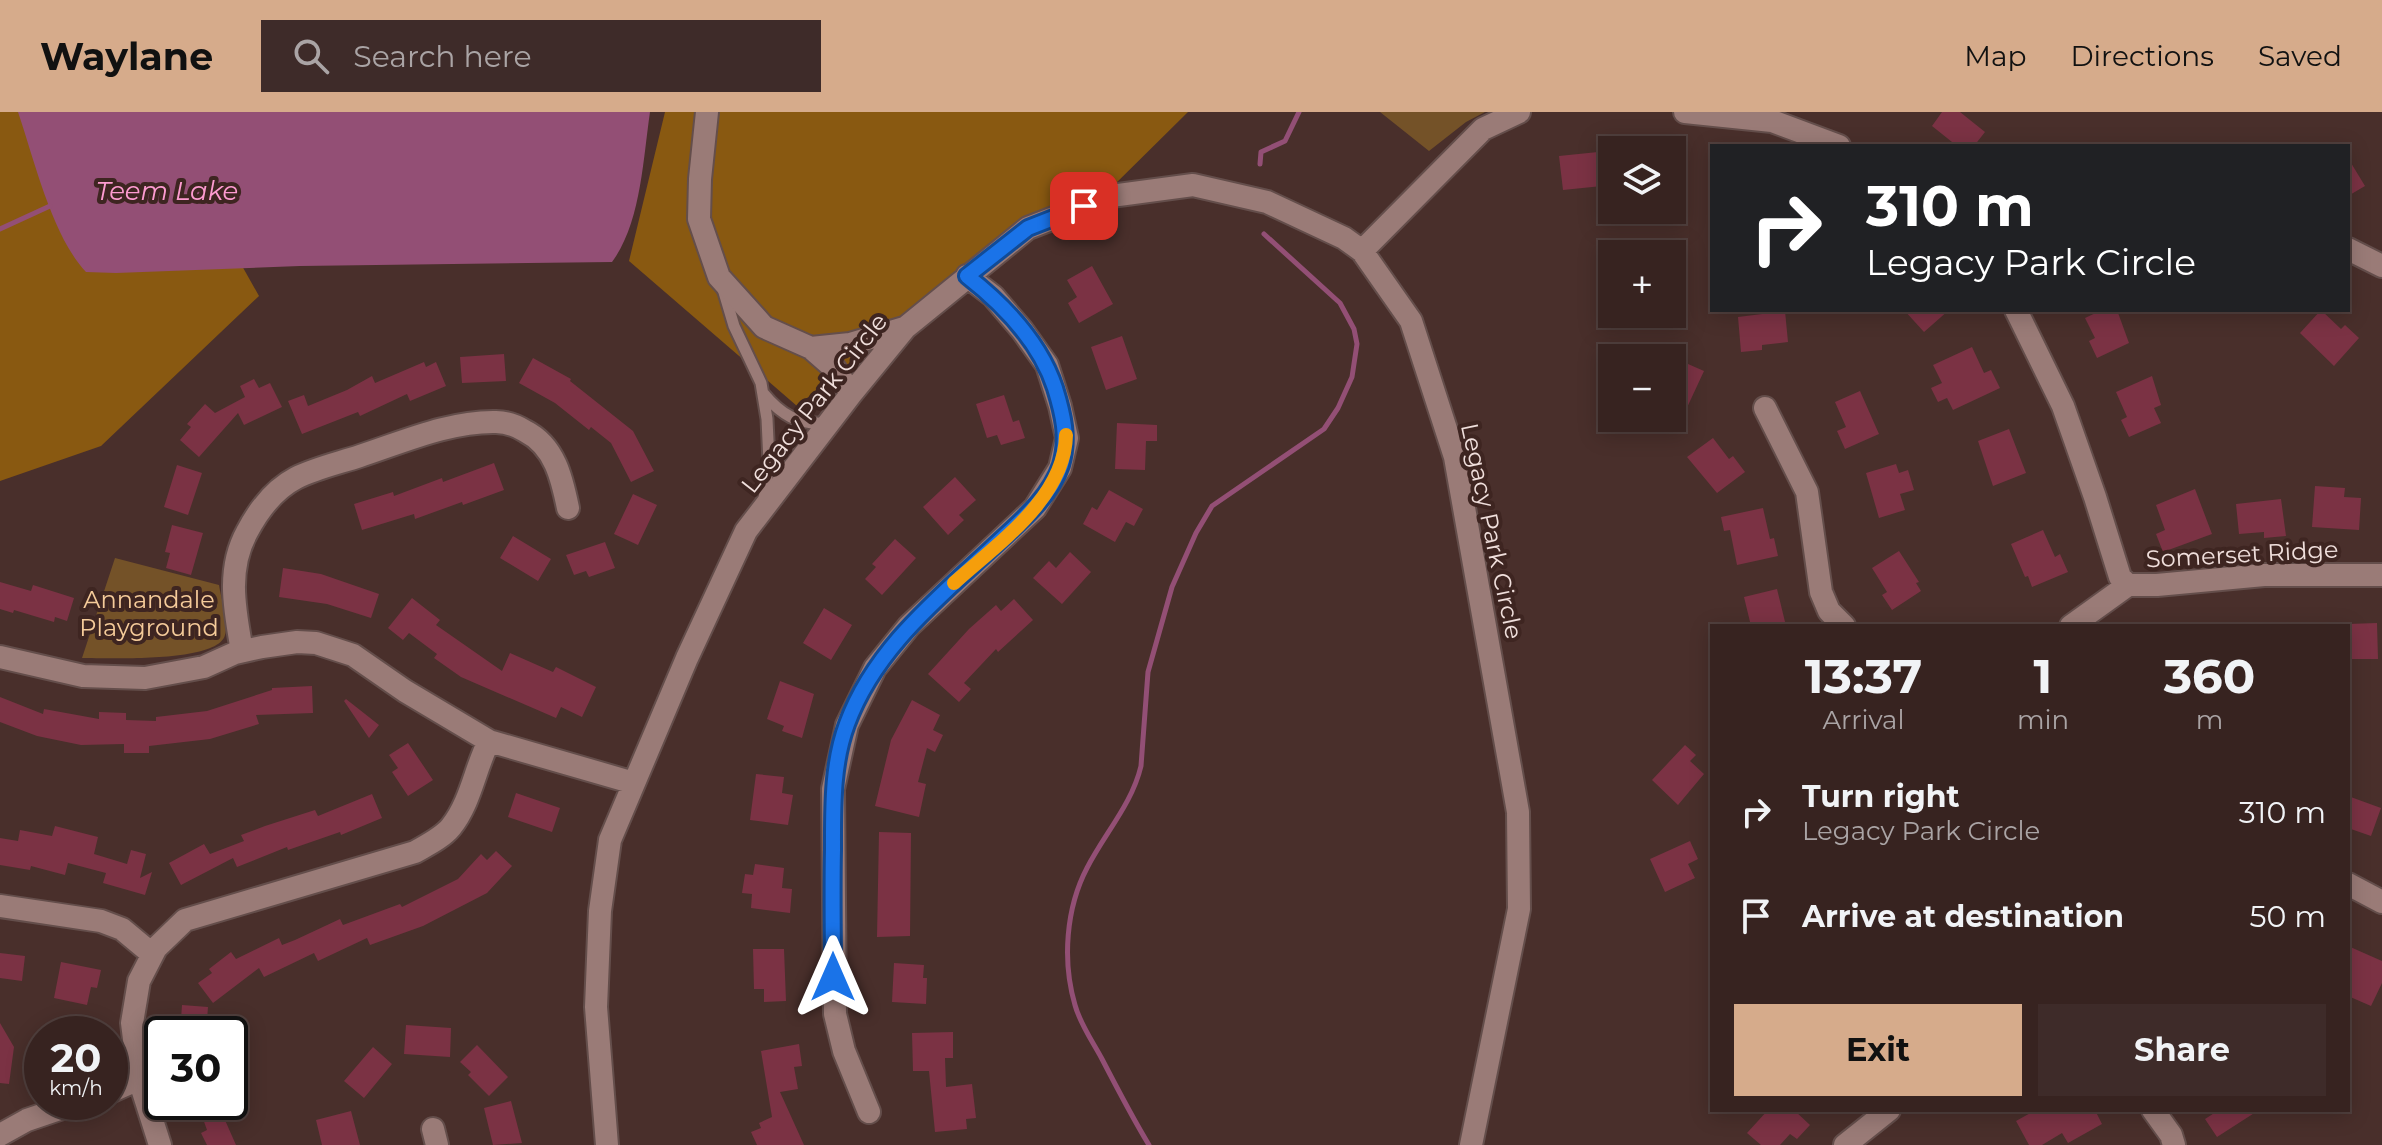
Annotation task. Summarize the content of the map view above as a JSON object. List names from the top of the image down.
{
  "streets": {
    "street": ["Legacy Park Circle", "Somerset Ridge"]
  },
  "water": ["Teem Lake"],
  "parks": ["Annandale Playground"],
  "page": {
    "header": "Waylane",
    "search": "Search here",
    "nav": ["Map", "Directions", "Saved"],
    "map_buttons": ["+", "−"],
    "turn": ["310 m", "Legacy Park Circle"],
    "eta": [
      "13:37",
      "Arrival",
      "1",
      "min",
      "360",
      "m"
    ],
    "list": [
      {
        "name": "Turn right",
        "note": "Legacy Park Circle",
        "value": "310 m"
      },
      {
        "name": "Arrive at destination",
        "value": "50 m"
      }
    ],
    "buttons": ["Exit", "Share"],
    "speed": "20 km/h",
    "limit": "30"
  }
}
